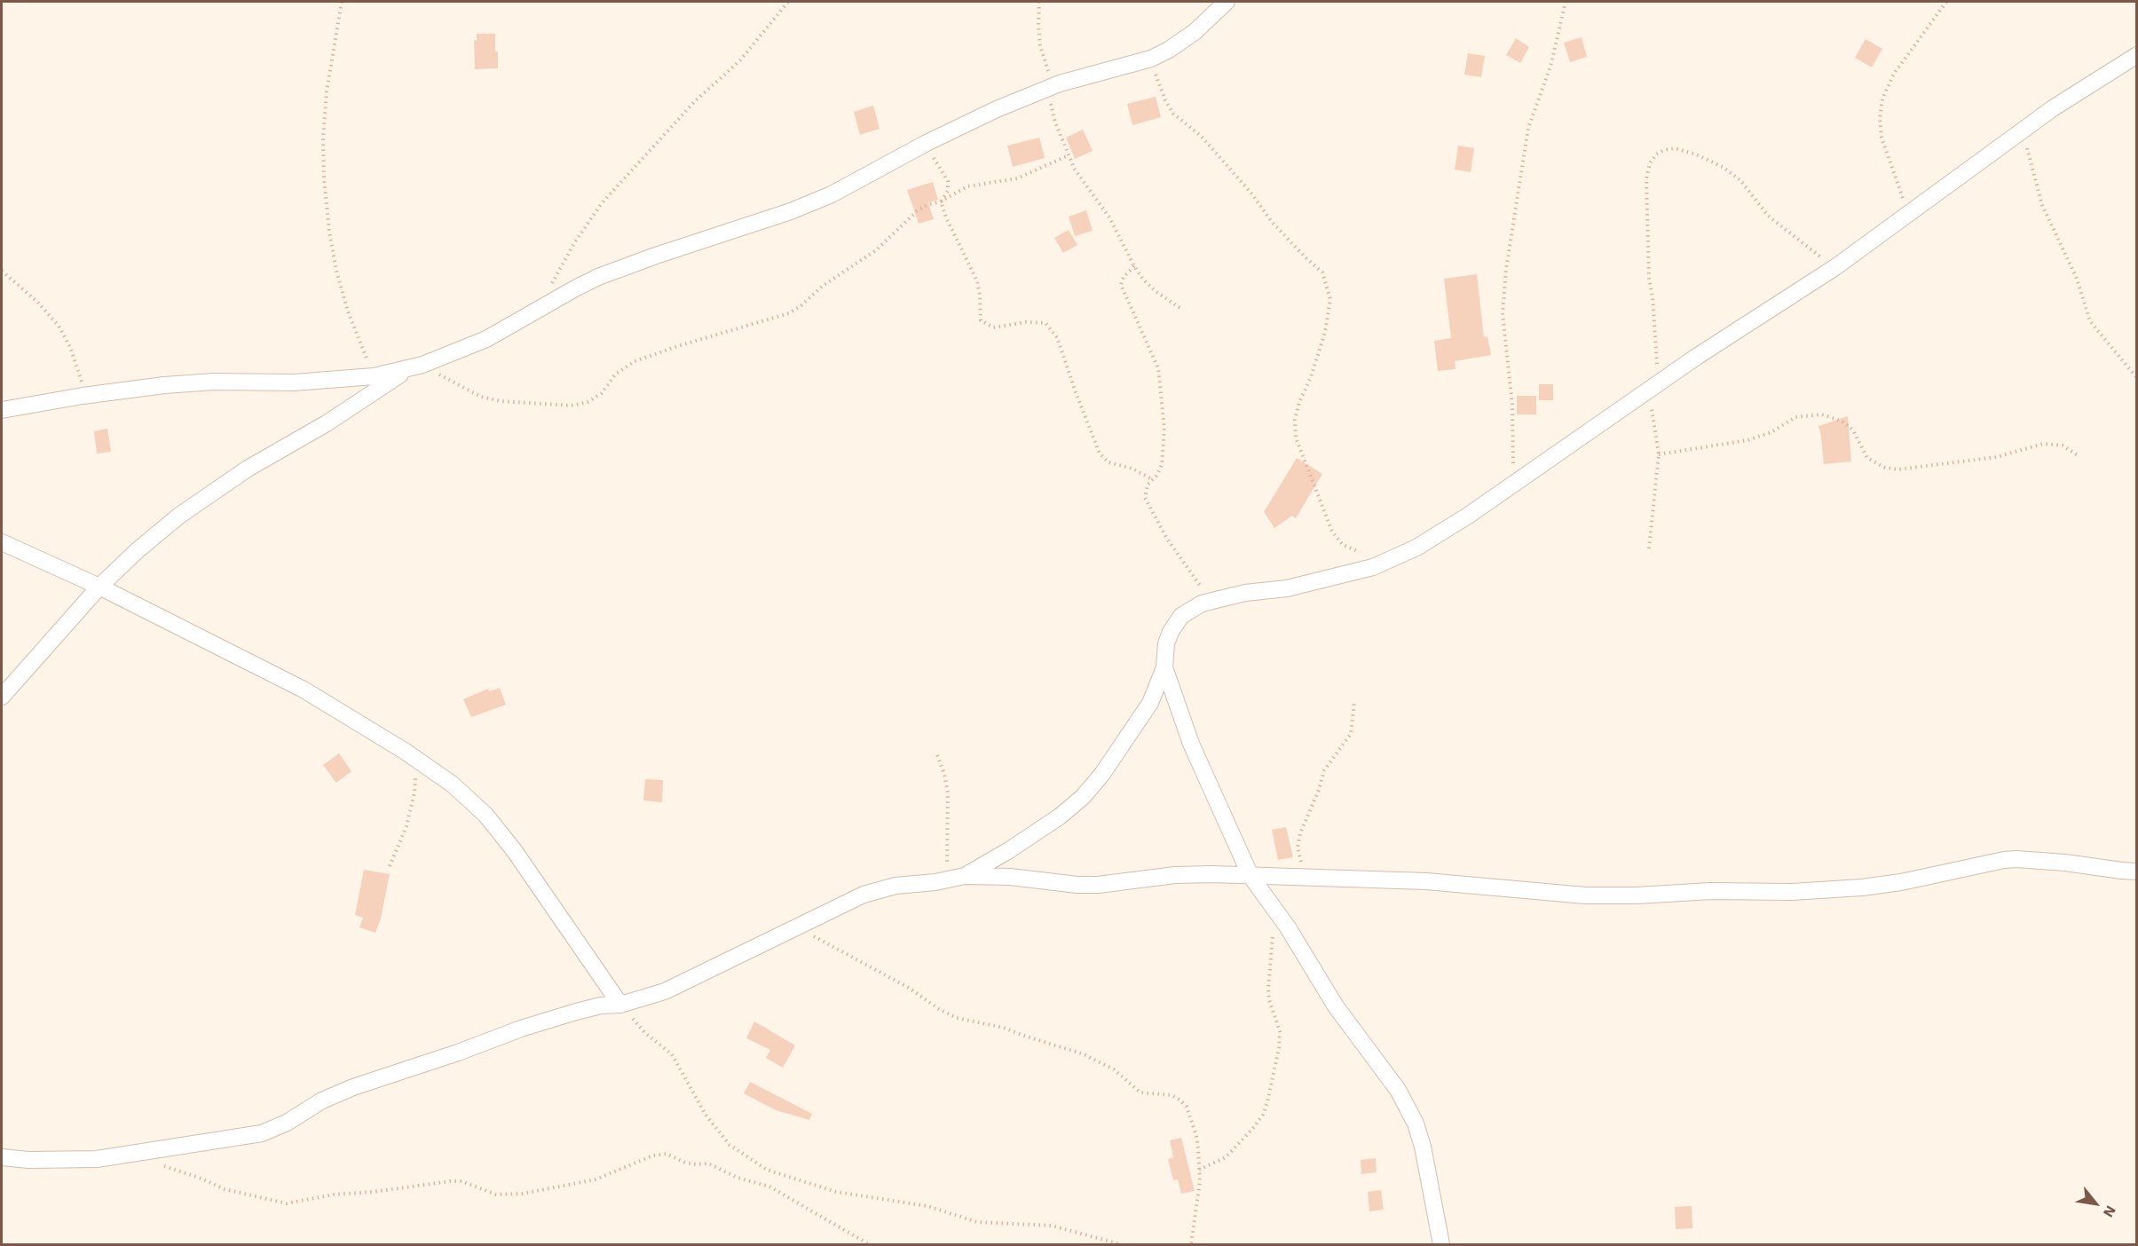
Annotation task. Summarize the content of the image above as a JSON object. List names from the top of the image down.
{
  "north": "bottom right"
}
